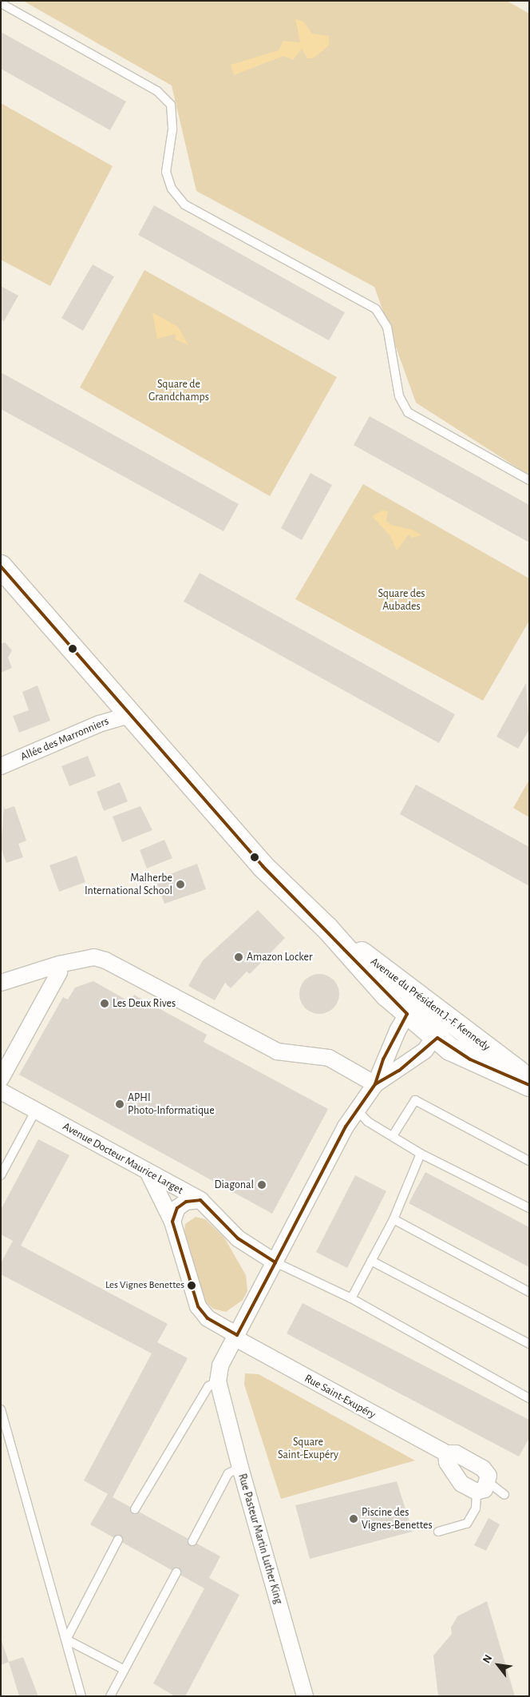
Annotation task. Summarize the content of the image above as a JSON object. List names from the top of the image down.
{
  "streets": {
    "main road": ["Avenue du Président J.-F. Kennedy"],
    "street": [
      "Allée des Marronniers",
      "Avenue Docteur Maurice Larget",
      "Rue Saint-Exupéry",
      "Rue Pasteur Martin Luther King"
    ]
  },
  "crossings": [
    ["Allée des Marronniers", "Avenue du Président J.-F. Kennedy"],
    ["Avenue Docteur Maurice Larget", "Rue Saint-Exupéry"]
  ],
  "parks": ["Square de Grandchamps", "Square des Aubades", "Square Saint-Exupéry"],
  "places": [
    "Malherbe International School",
    "Amazon Locker",
    "Les Deux Rives",
    "APHI Photo-Informatique",
    "Diagonal",
    "Les Vignes Benettes",
    "Piscine des Vignes-Benettes"
  ],
  "north": "top left"
}
